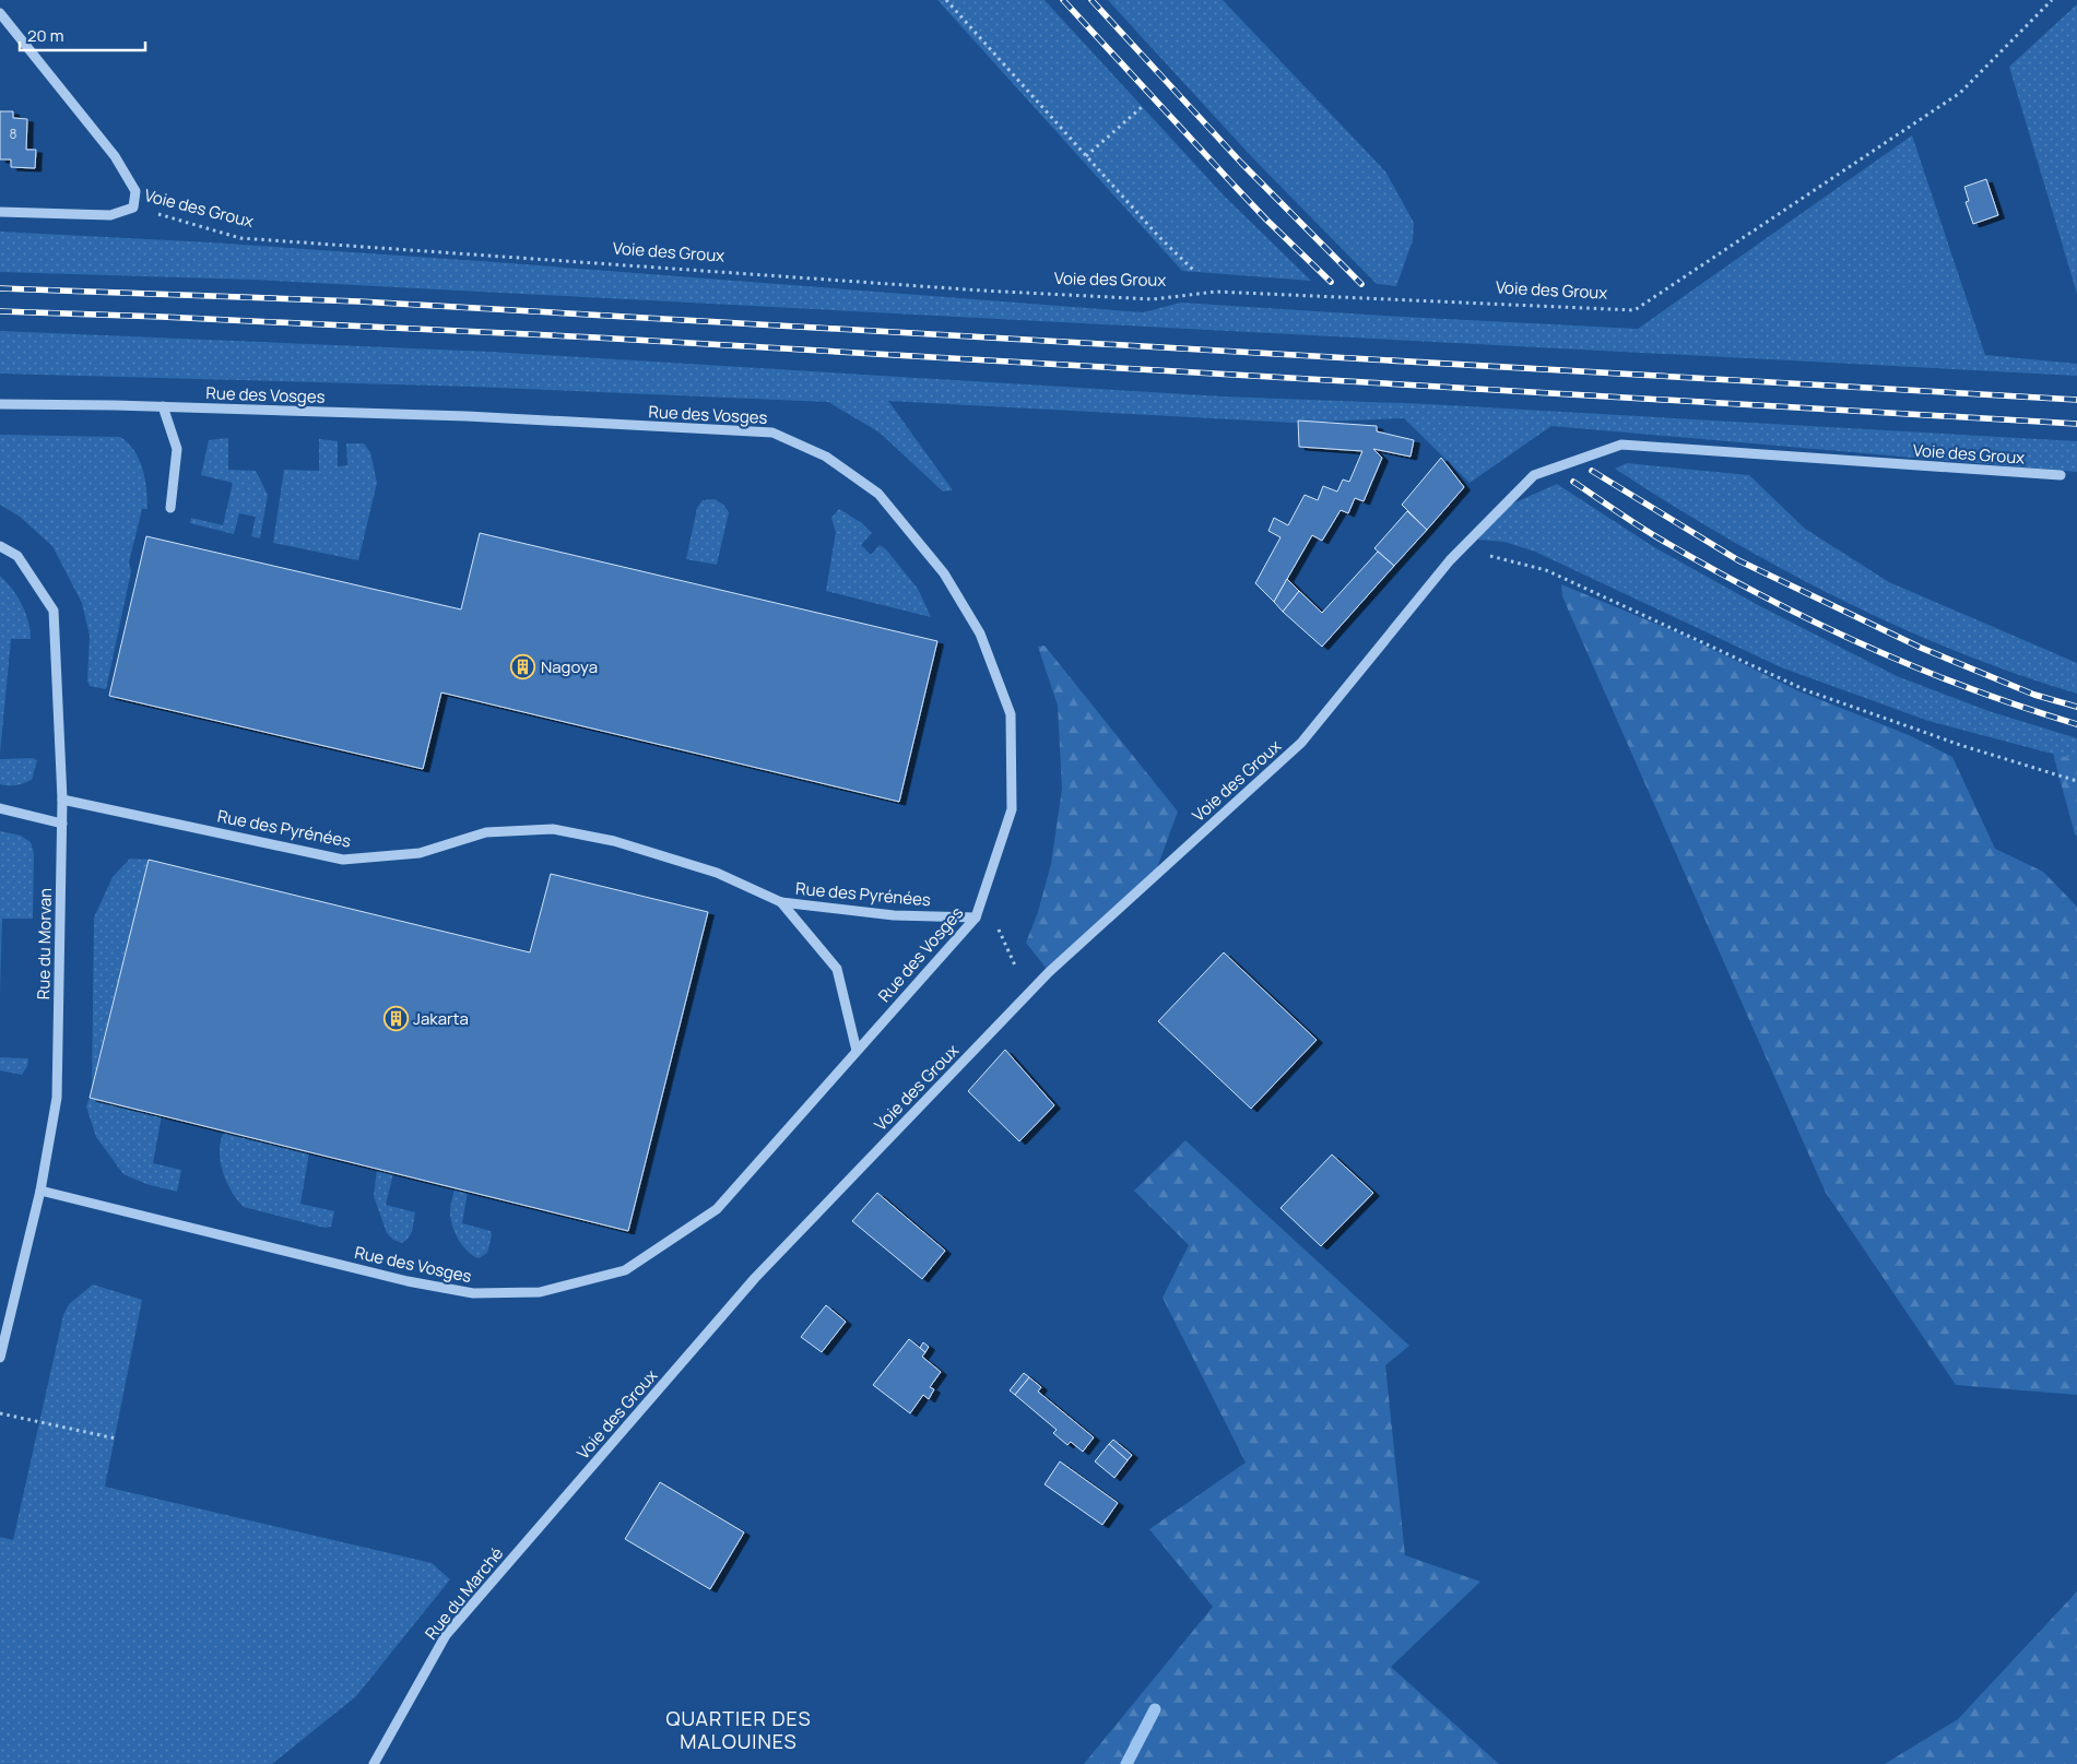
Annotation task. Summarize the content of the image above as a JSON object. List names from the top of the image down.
{
  "streets": {
    "street": [
      "Voie des Groux",
      "Rue des Vosges",
      "Rue des Pyrénées",
      "Rue du Morvan",
      "Rue du Marché"
    ]
  },
  "crossings": [
    ["Voie des Groux", "Rue du Marché"],
    ["Rue des Vosges", "Rue des Pyrénées"],
    ["Rue des Vosges", "Rue du Morvan"],
    ["Rue des Pyrénées", "Rue du Morvan"]
  ],
  "districts": ["QUARTIER DES MALOUINES"],
  "places": {
    "building": ["Nagoya", "Jakarta"]
  },
  "house_numbers": ["8"],
  "scale_bar": "20 m"
}
